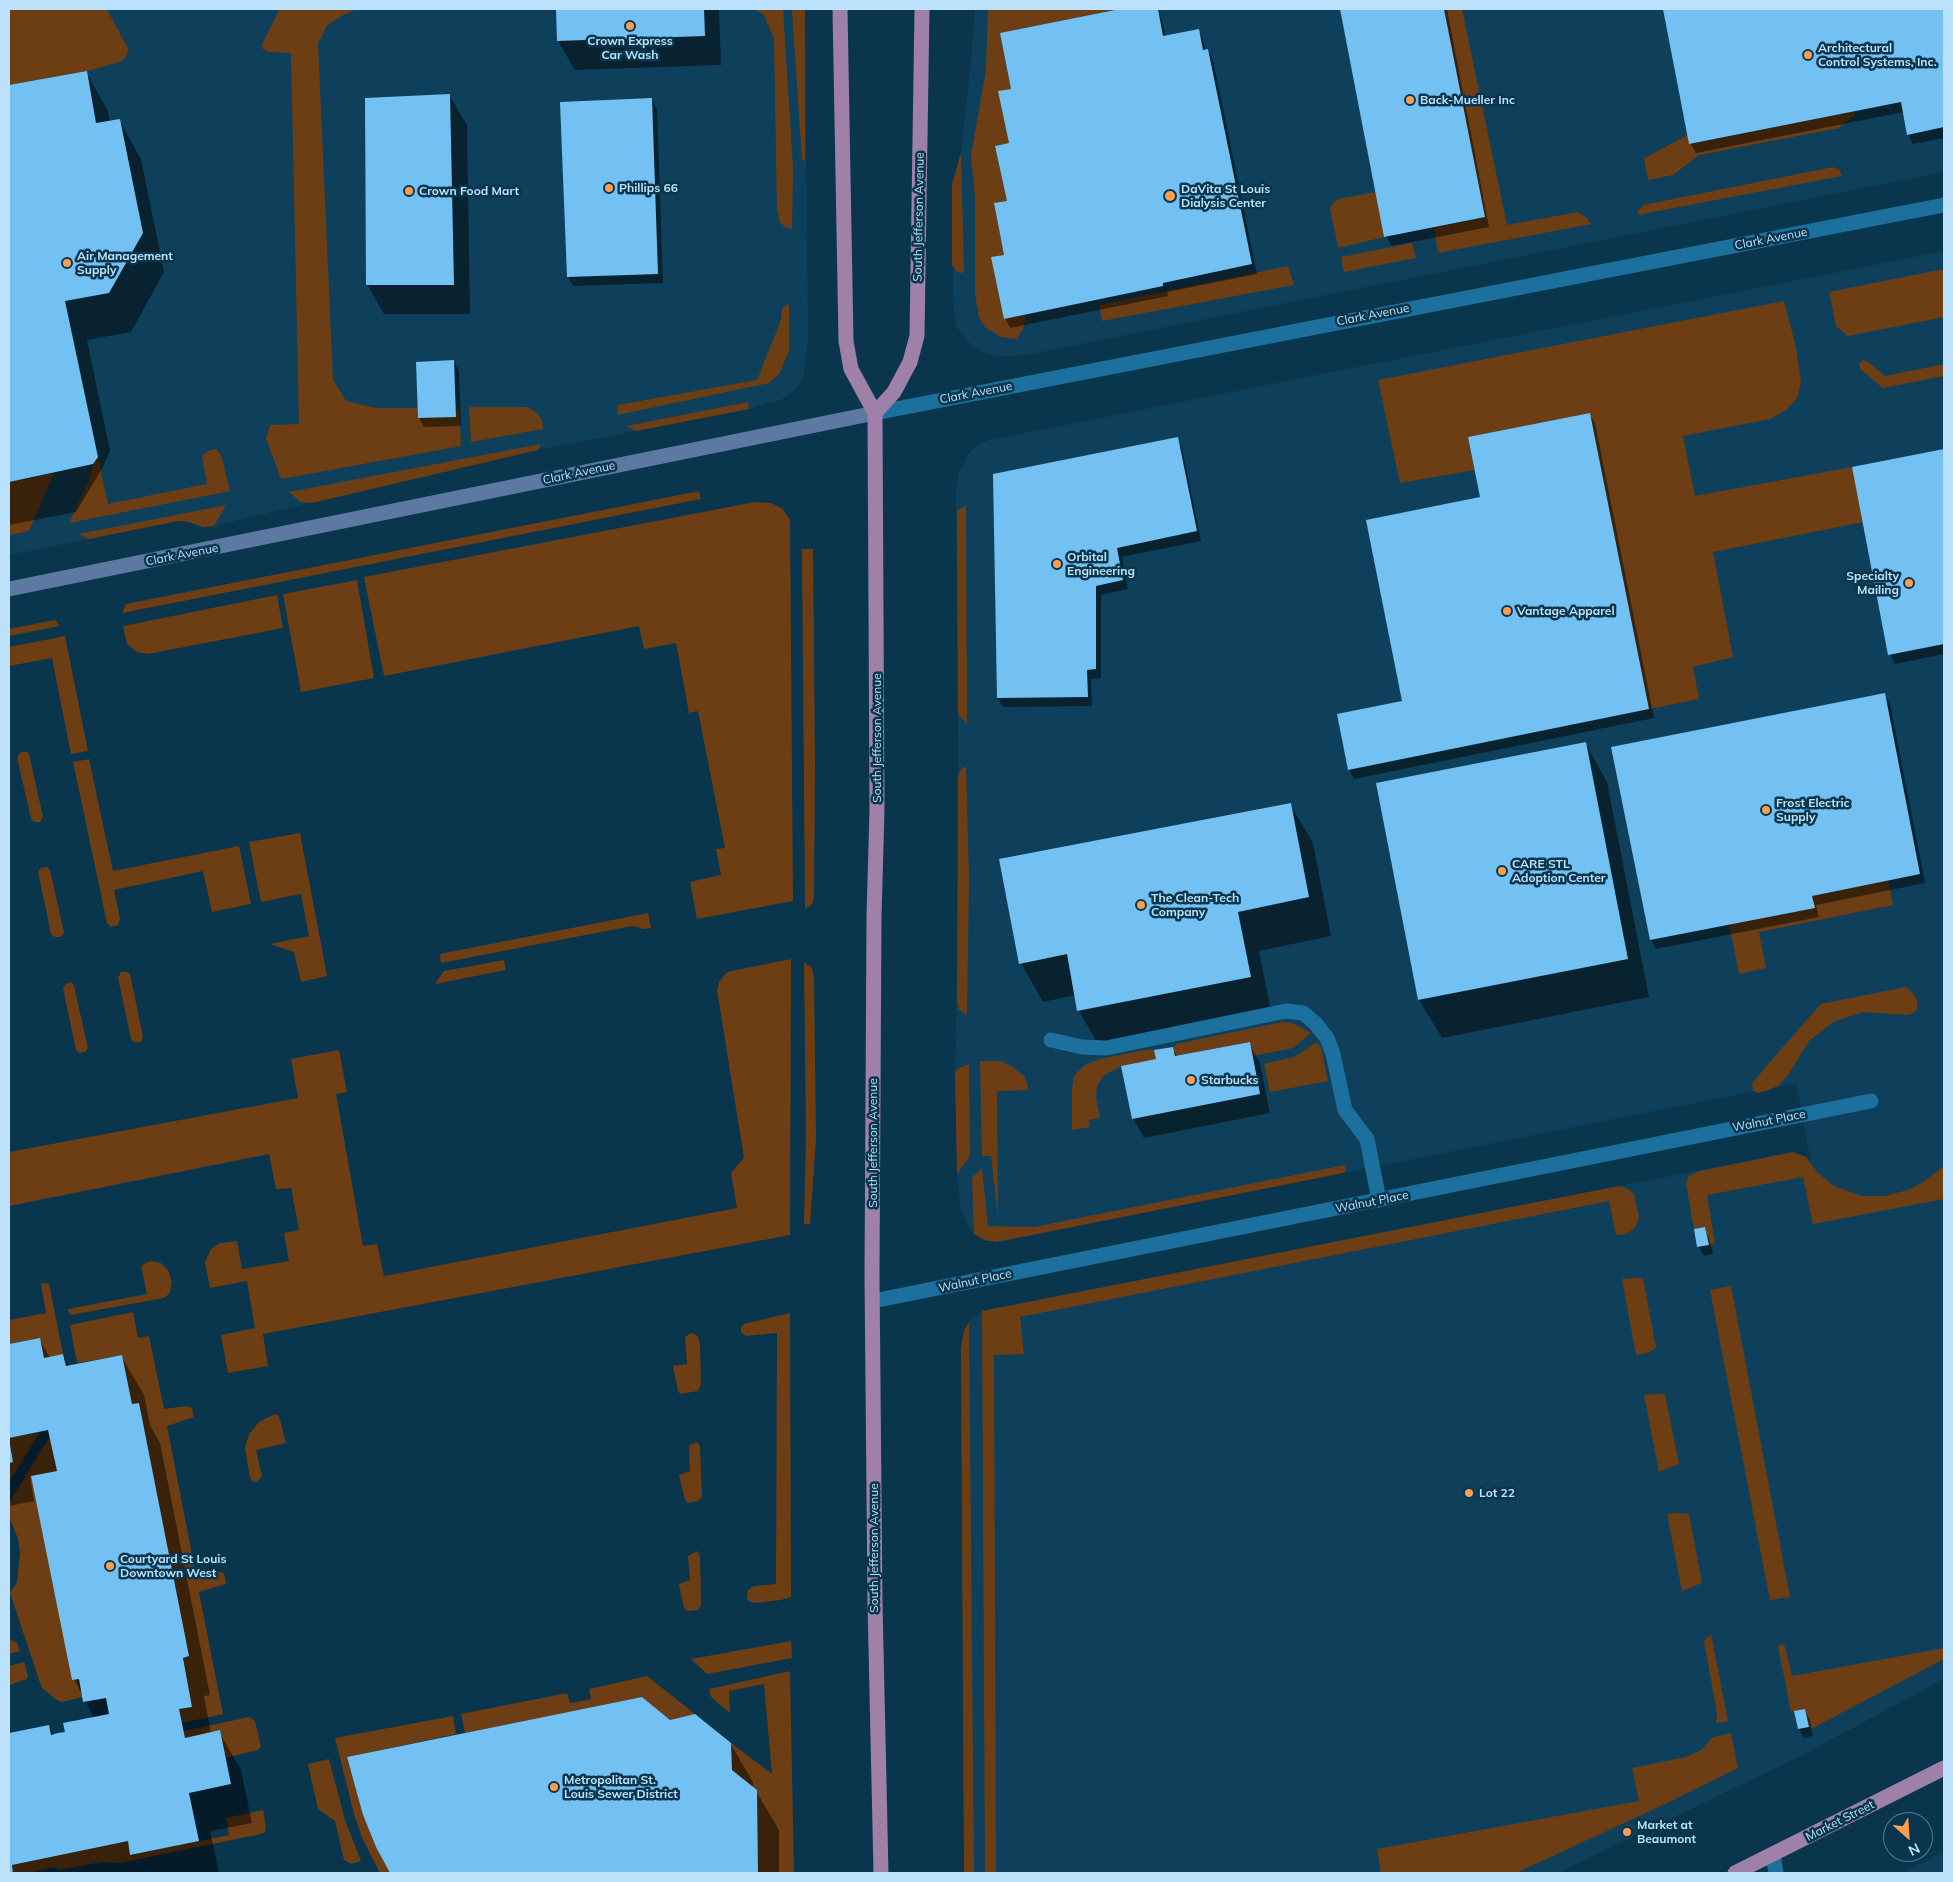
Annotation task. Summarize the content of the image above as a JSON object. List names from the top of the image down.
{
  "streets": {
    "main road": ["South Jefferson Avenue", "Market Street"],
    "street": ["Clark Avenue", "Walnut Place"]
  },
  "crossings": [
    ["South Jefferson Avenue", "Clark Avenue"],
    ["South Jefferson Avenue", "Walnut Place"]
  ],
  "places": [
    "Crown Express Car Wash",
    "Architectural Control Systems, Inc.",
    "Back-Mueller Inc",
    "Phillips 66",
    "Crown Food Mart",
    "DaVita St Louis Dialysis Center",
    "Air Management Supply",
    "Orbital Engineering",
    "Specialty Mailing",
    "Vantage Apparel",
    "Frost Electric Supply",
    "CARE STL Adoption Center",
    "The Clean-Tech Company",
    "Starbucks",
    "Lot 22",
    "Courtyard St Louis Downtown West",
    "Metropolitan St. Louis Sewer District",
    "Market at Beaumont"
  ],
  "north": "bottom right"
}
